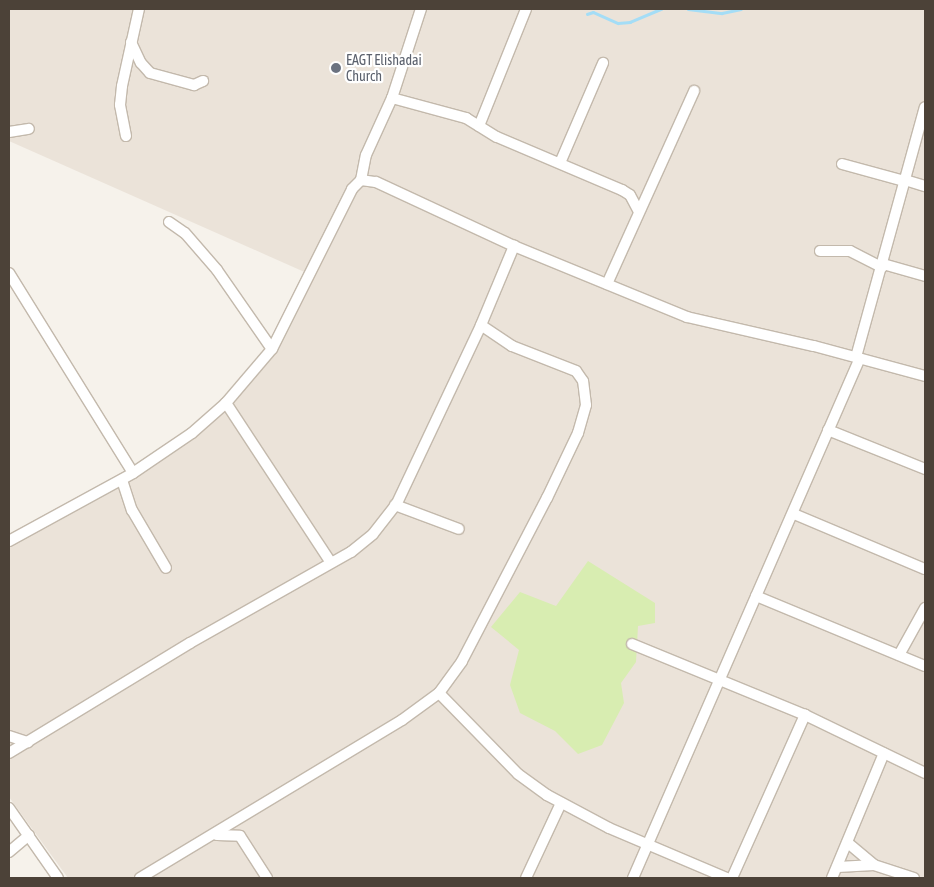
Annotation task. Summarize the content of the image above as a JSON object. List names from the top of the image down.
{
  "places": ["EAGT Elishadai Church"]
}
